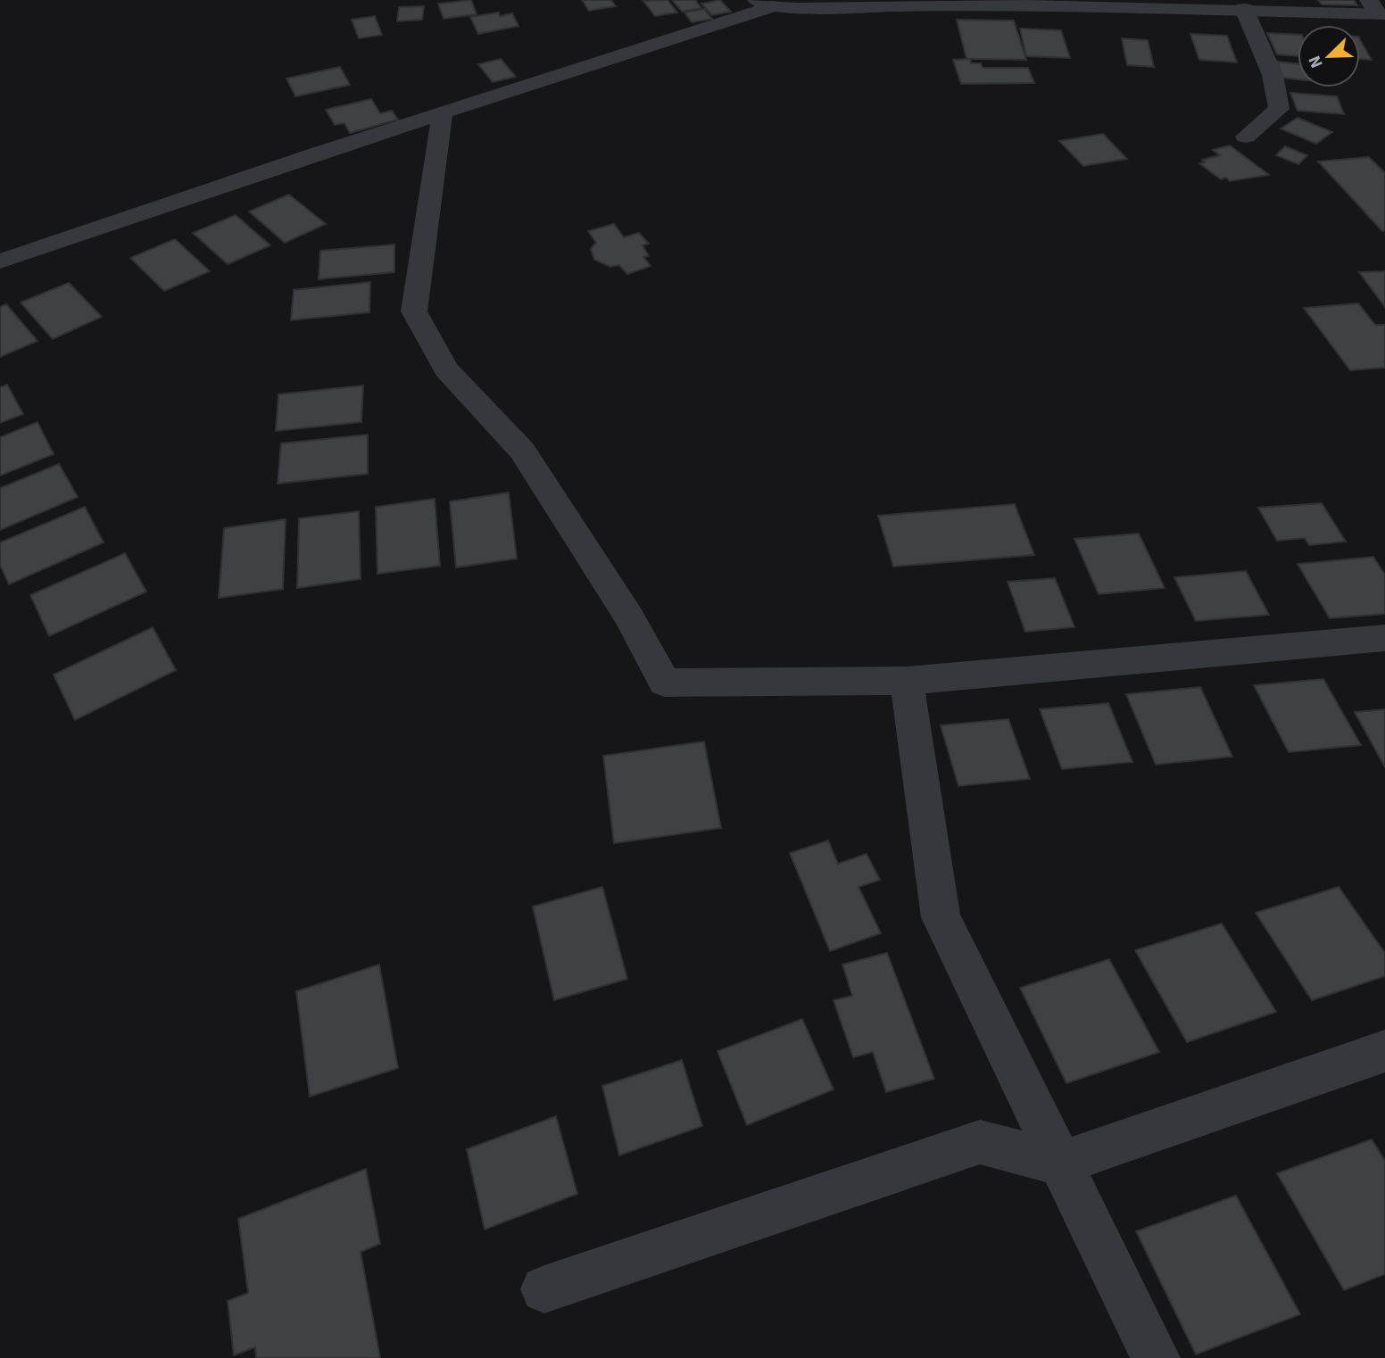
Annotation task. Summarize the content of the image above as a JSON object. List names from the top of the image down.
{
  "north": "bottom left"
}
